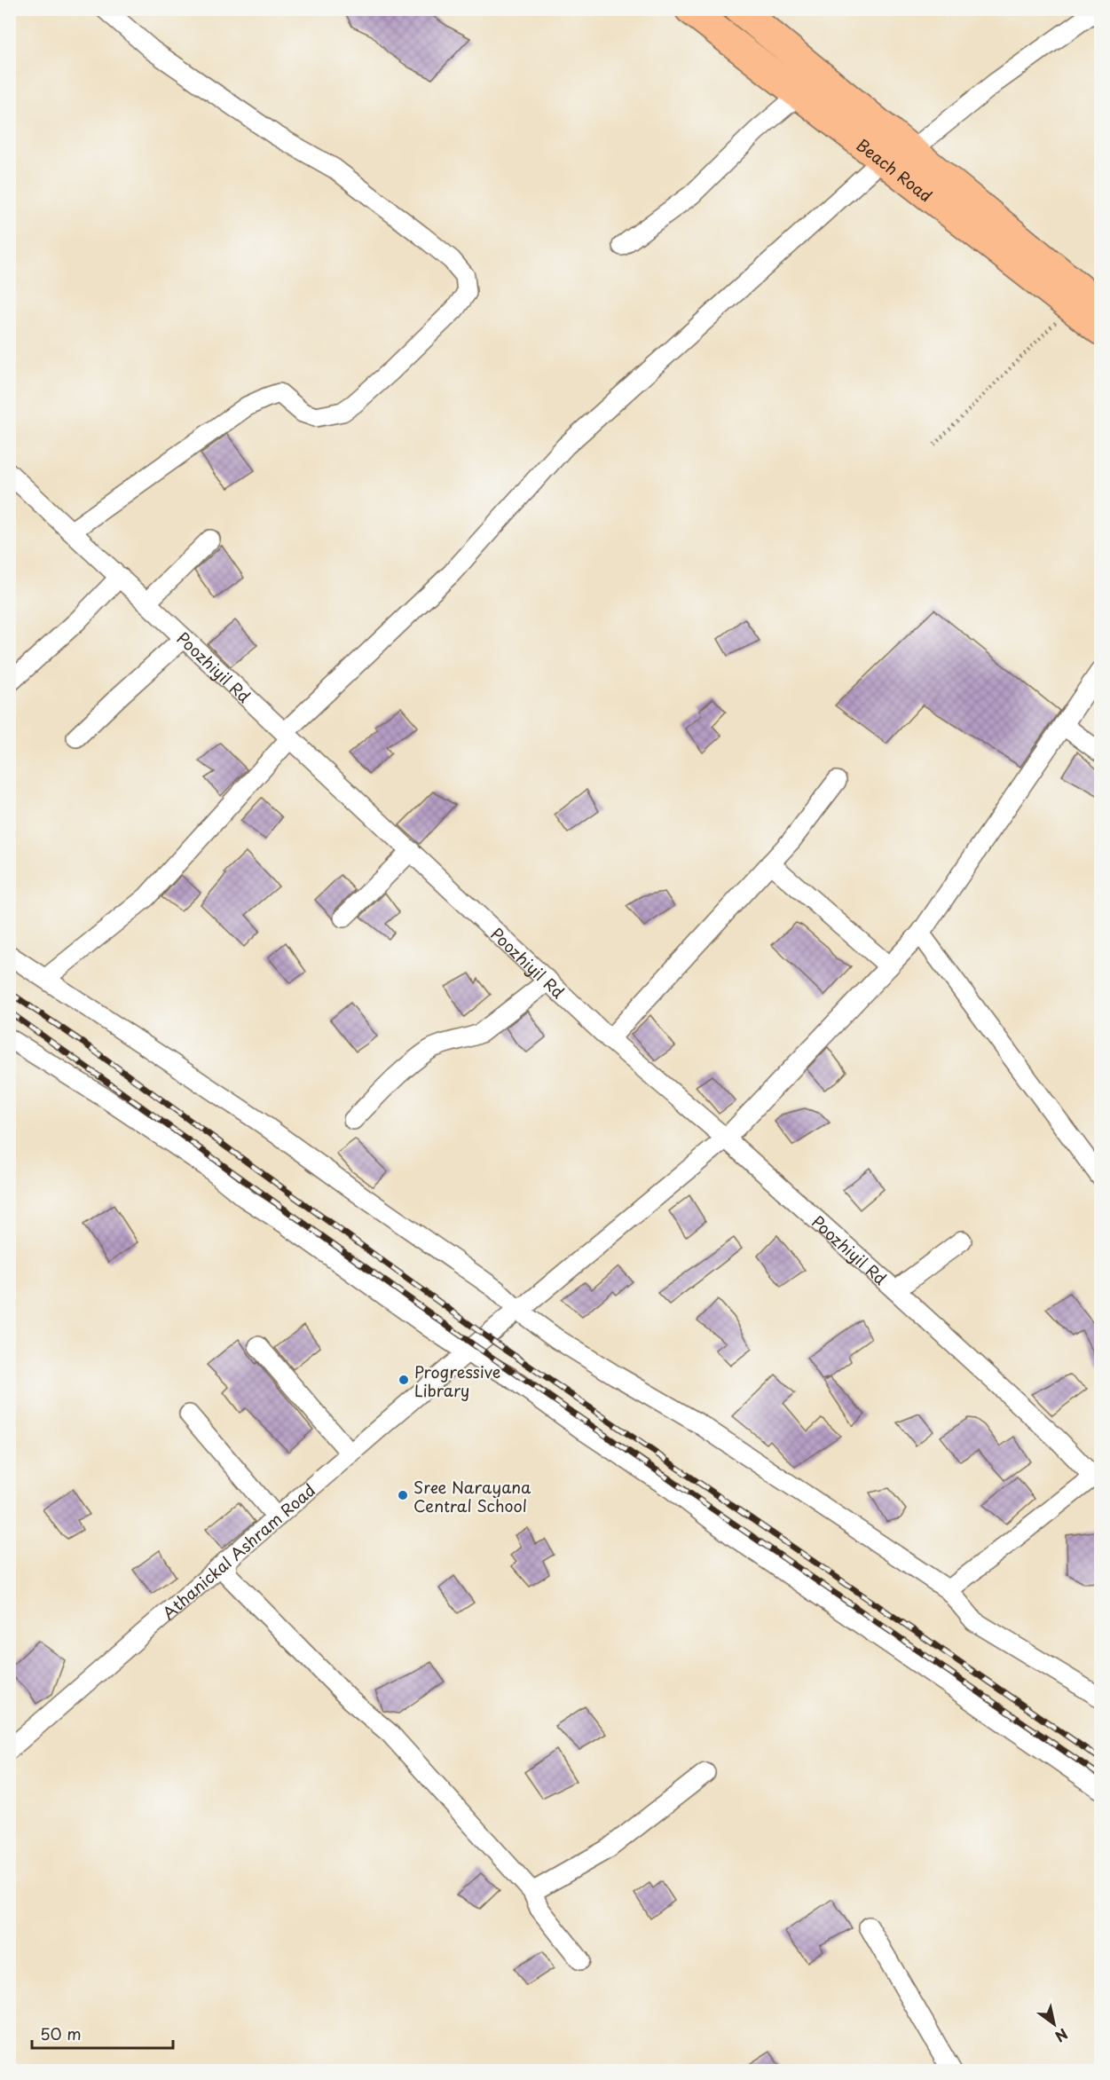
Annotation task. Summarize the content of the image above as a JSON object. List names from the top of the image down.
{
  "streets": {
    "main road": ["Beach Road"],
    "street": ["Poozhiyil Rd", "Athanickal Ashram Road"]
  },
  "crossings": [
    ["Poozhiyil Rd", "Athanickal Ashram Road"]
  ],
  "places": ["Progressive Library", "Sree Narayana Central School"],
  "scale_bar": "50 m",
  "north": "bottom right"
}
